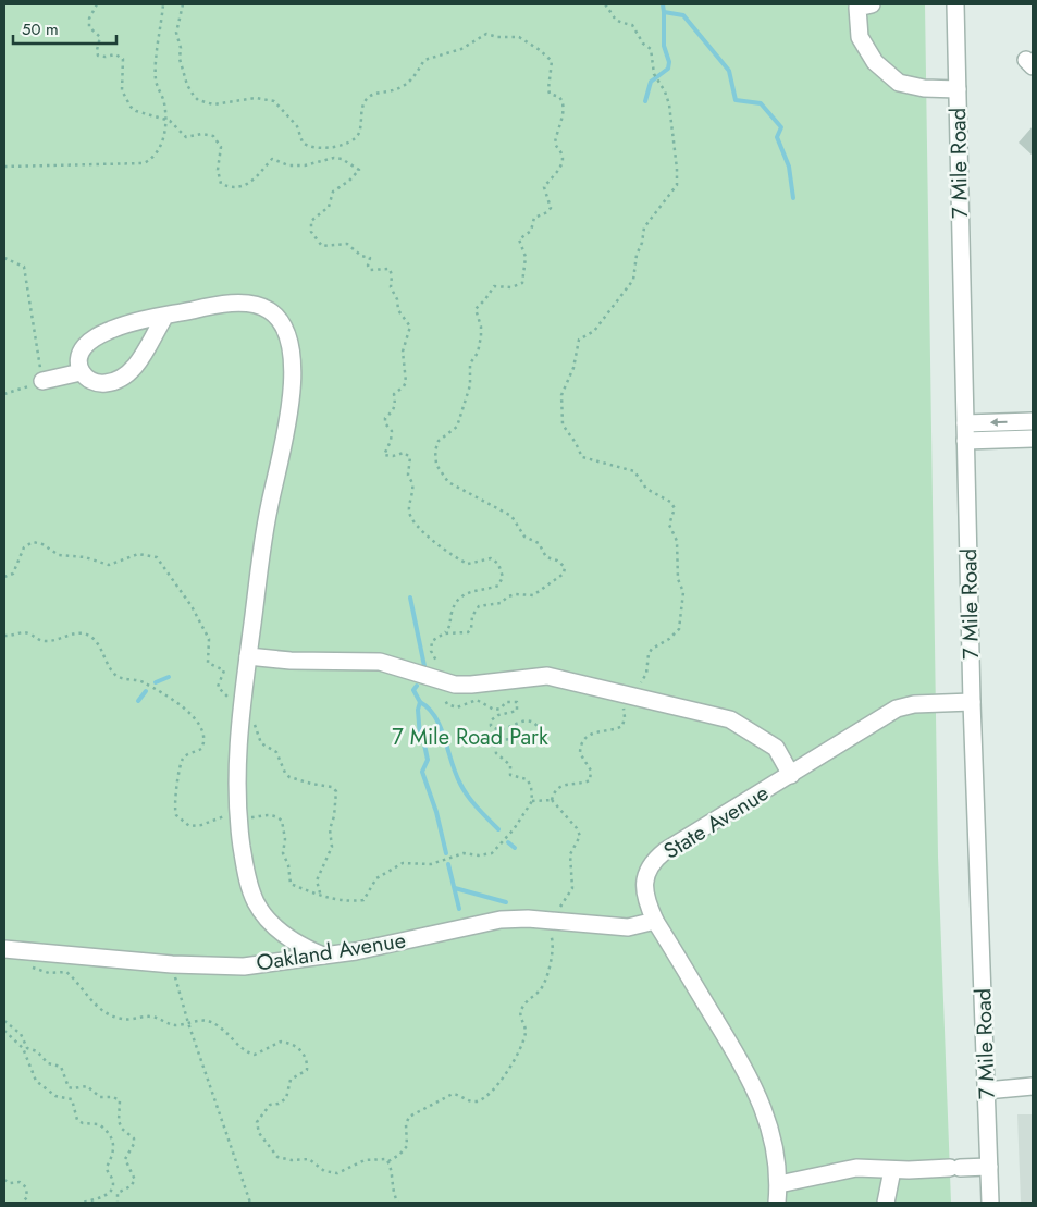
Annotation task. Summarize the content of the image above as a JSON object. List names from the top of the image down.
{
  "streets": {
    "street": ["7 Mile Road", "State Avenue", "Oakland Avenue"]
  },
  "crossings": [
    ["7 Mile Road", "State Avenue"],
    ["State Avenue", "Oakland Avenue"]
  ],
  "parks": ["7 Mile Road Park"],
  "scale_bar": "50 m"
}
